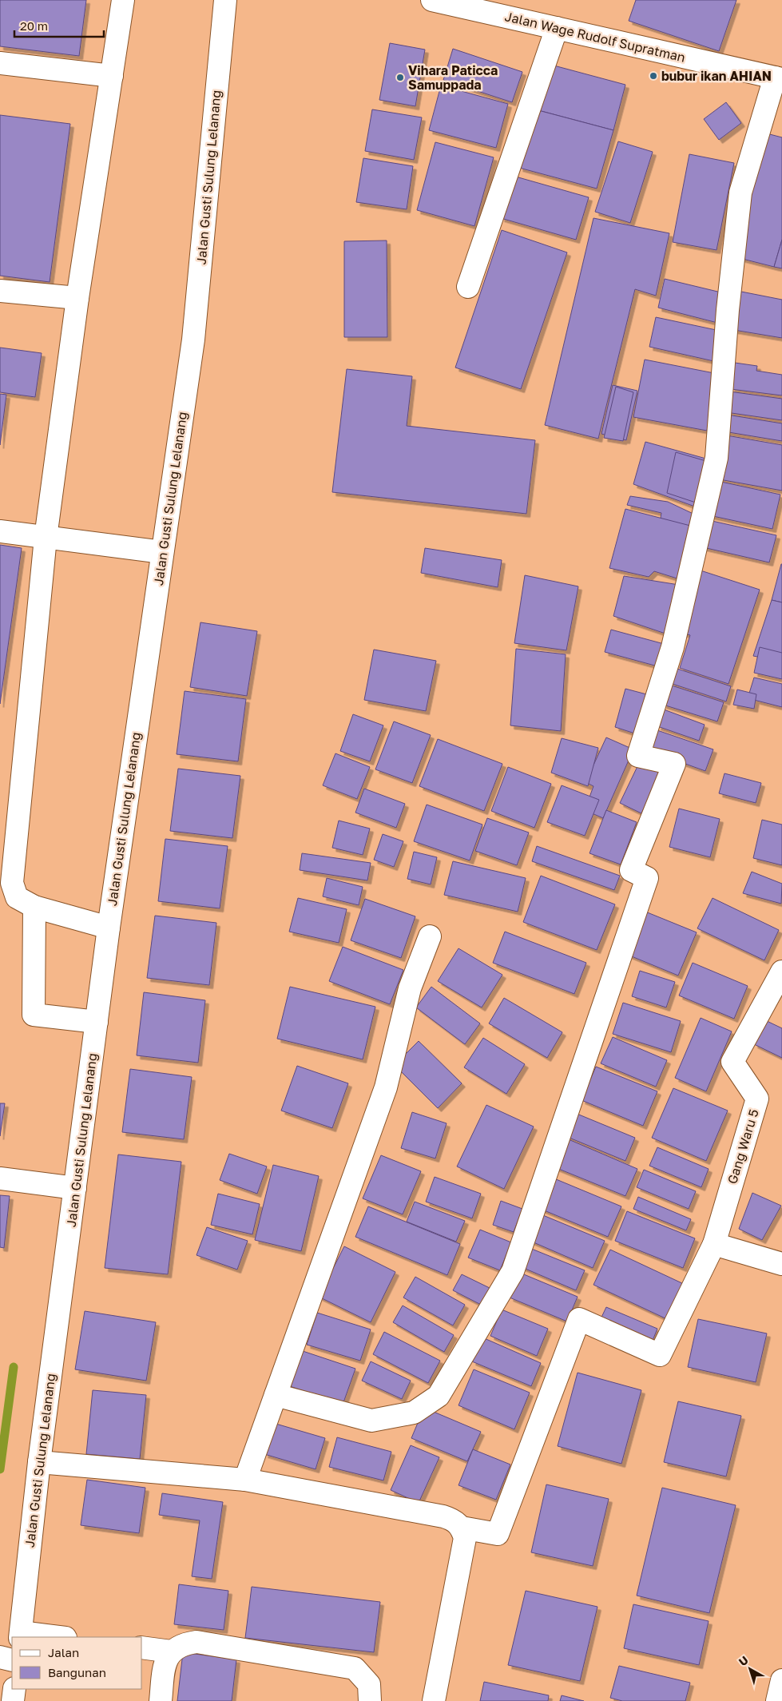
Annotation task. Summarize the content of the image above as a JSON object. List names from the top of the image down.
{
  "streets": {
    "street": ["Jalan Wage Rudolf Supratman", "Jalan Gusti Sulung Lelanang", "Gang Waru 5"]
  },
  "places": ["bubur ikan AHIAN", "Vihara Paticca Samuppada"],
  "legend": ["Jalan", "Bangunan"],
  "scale_bar": "20 m",
  "north": "top left"
}
